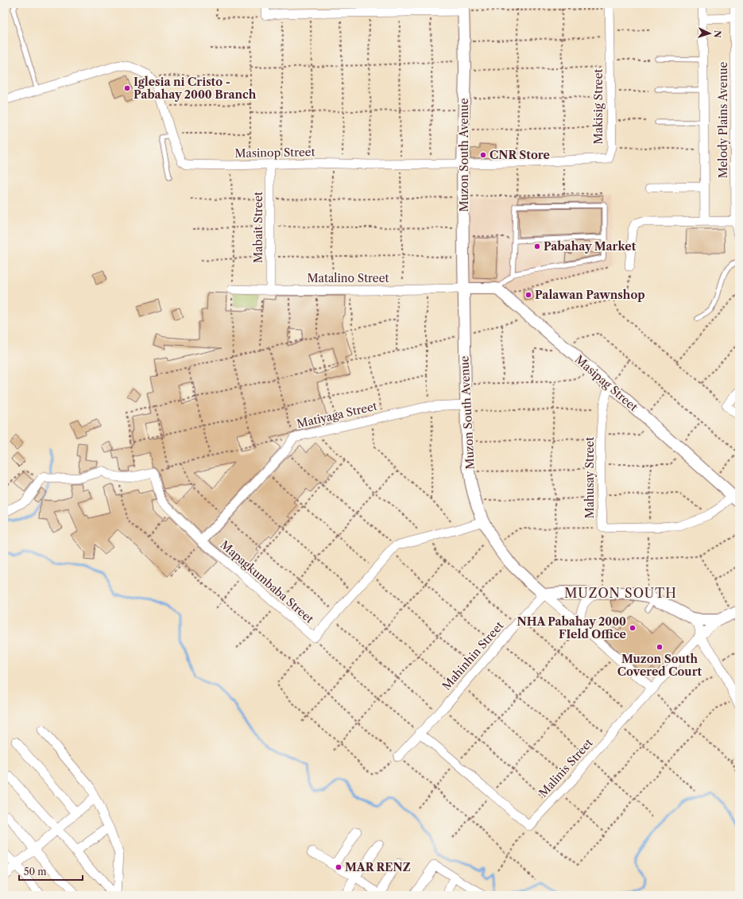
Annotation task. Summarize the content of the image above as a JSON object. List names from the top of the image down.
{
  "streets": {
    "street": [
      "Makisig Street",
      "Melody Plains Avenue",
      "Masinop Street",
      "Muzon South Avenue",
      "Mabait Street",
      "Matalino Street",
      "Masipag Street",
      "Matiyaga Street",
      "Mahusay Street",
      "Mapagkumbaba Street",
      "Mahinhin Street",
      "Malinis Street"
    ]
  },
  "crossings": [
    ["Makisig Street", "Masinop Street"],
    ["Makisig Street", "Muzon South Avenue"],
    ["Masinop Street", "Muzon South Avenue"],
    ["Masinop Street", "Mabait Street"],
    ["Muzon South Avenue", "Matalino Street"],
    ["Muzon South Avenue", "Matiyaga Street"],
    ["Muzon South Avenue", "Mahinhin Street"],
    ["Mabait Street", "Matalino Street"],
    ["Masipag Street", "Mahusay Street"],
    ["Matiyaga Street", "Mapagkumbaba Street"]
  ],
  "districts": ["MUZON SOUTH"],
  "places": [
    "Iglesia ni Cristo - Pabahay 2000 Branch",
    "CNR Store",
    "Pabahay Market",
    "Palawan Pawnshop",
    "NHA Pabahay 2000 FIeld Office",
    "Muzon South Covered Court",
    "MAR RENZ"
  ],
  "scale_bar": "50 m",
  "north": "right"
}
